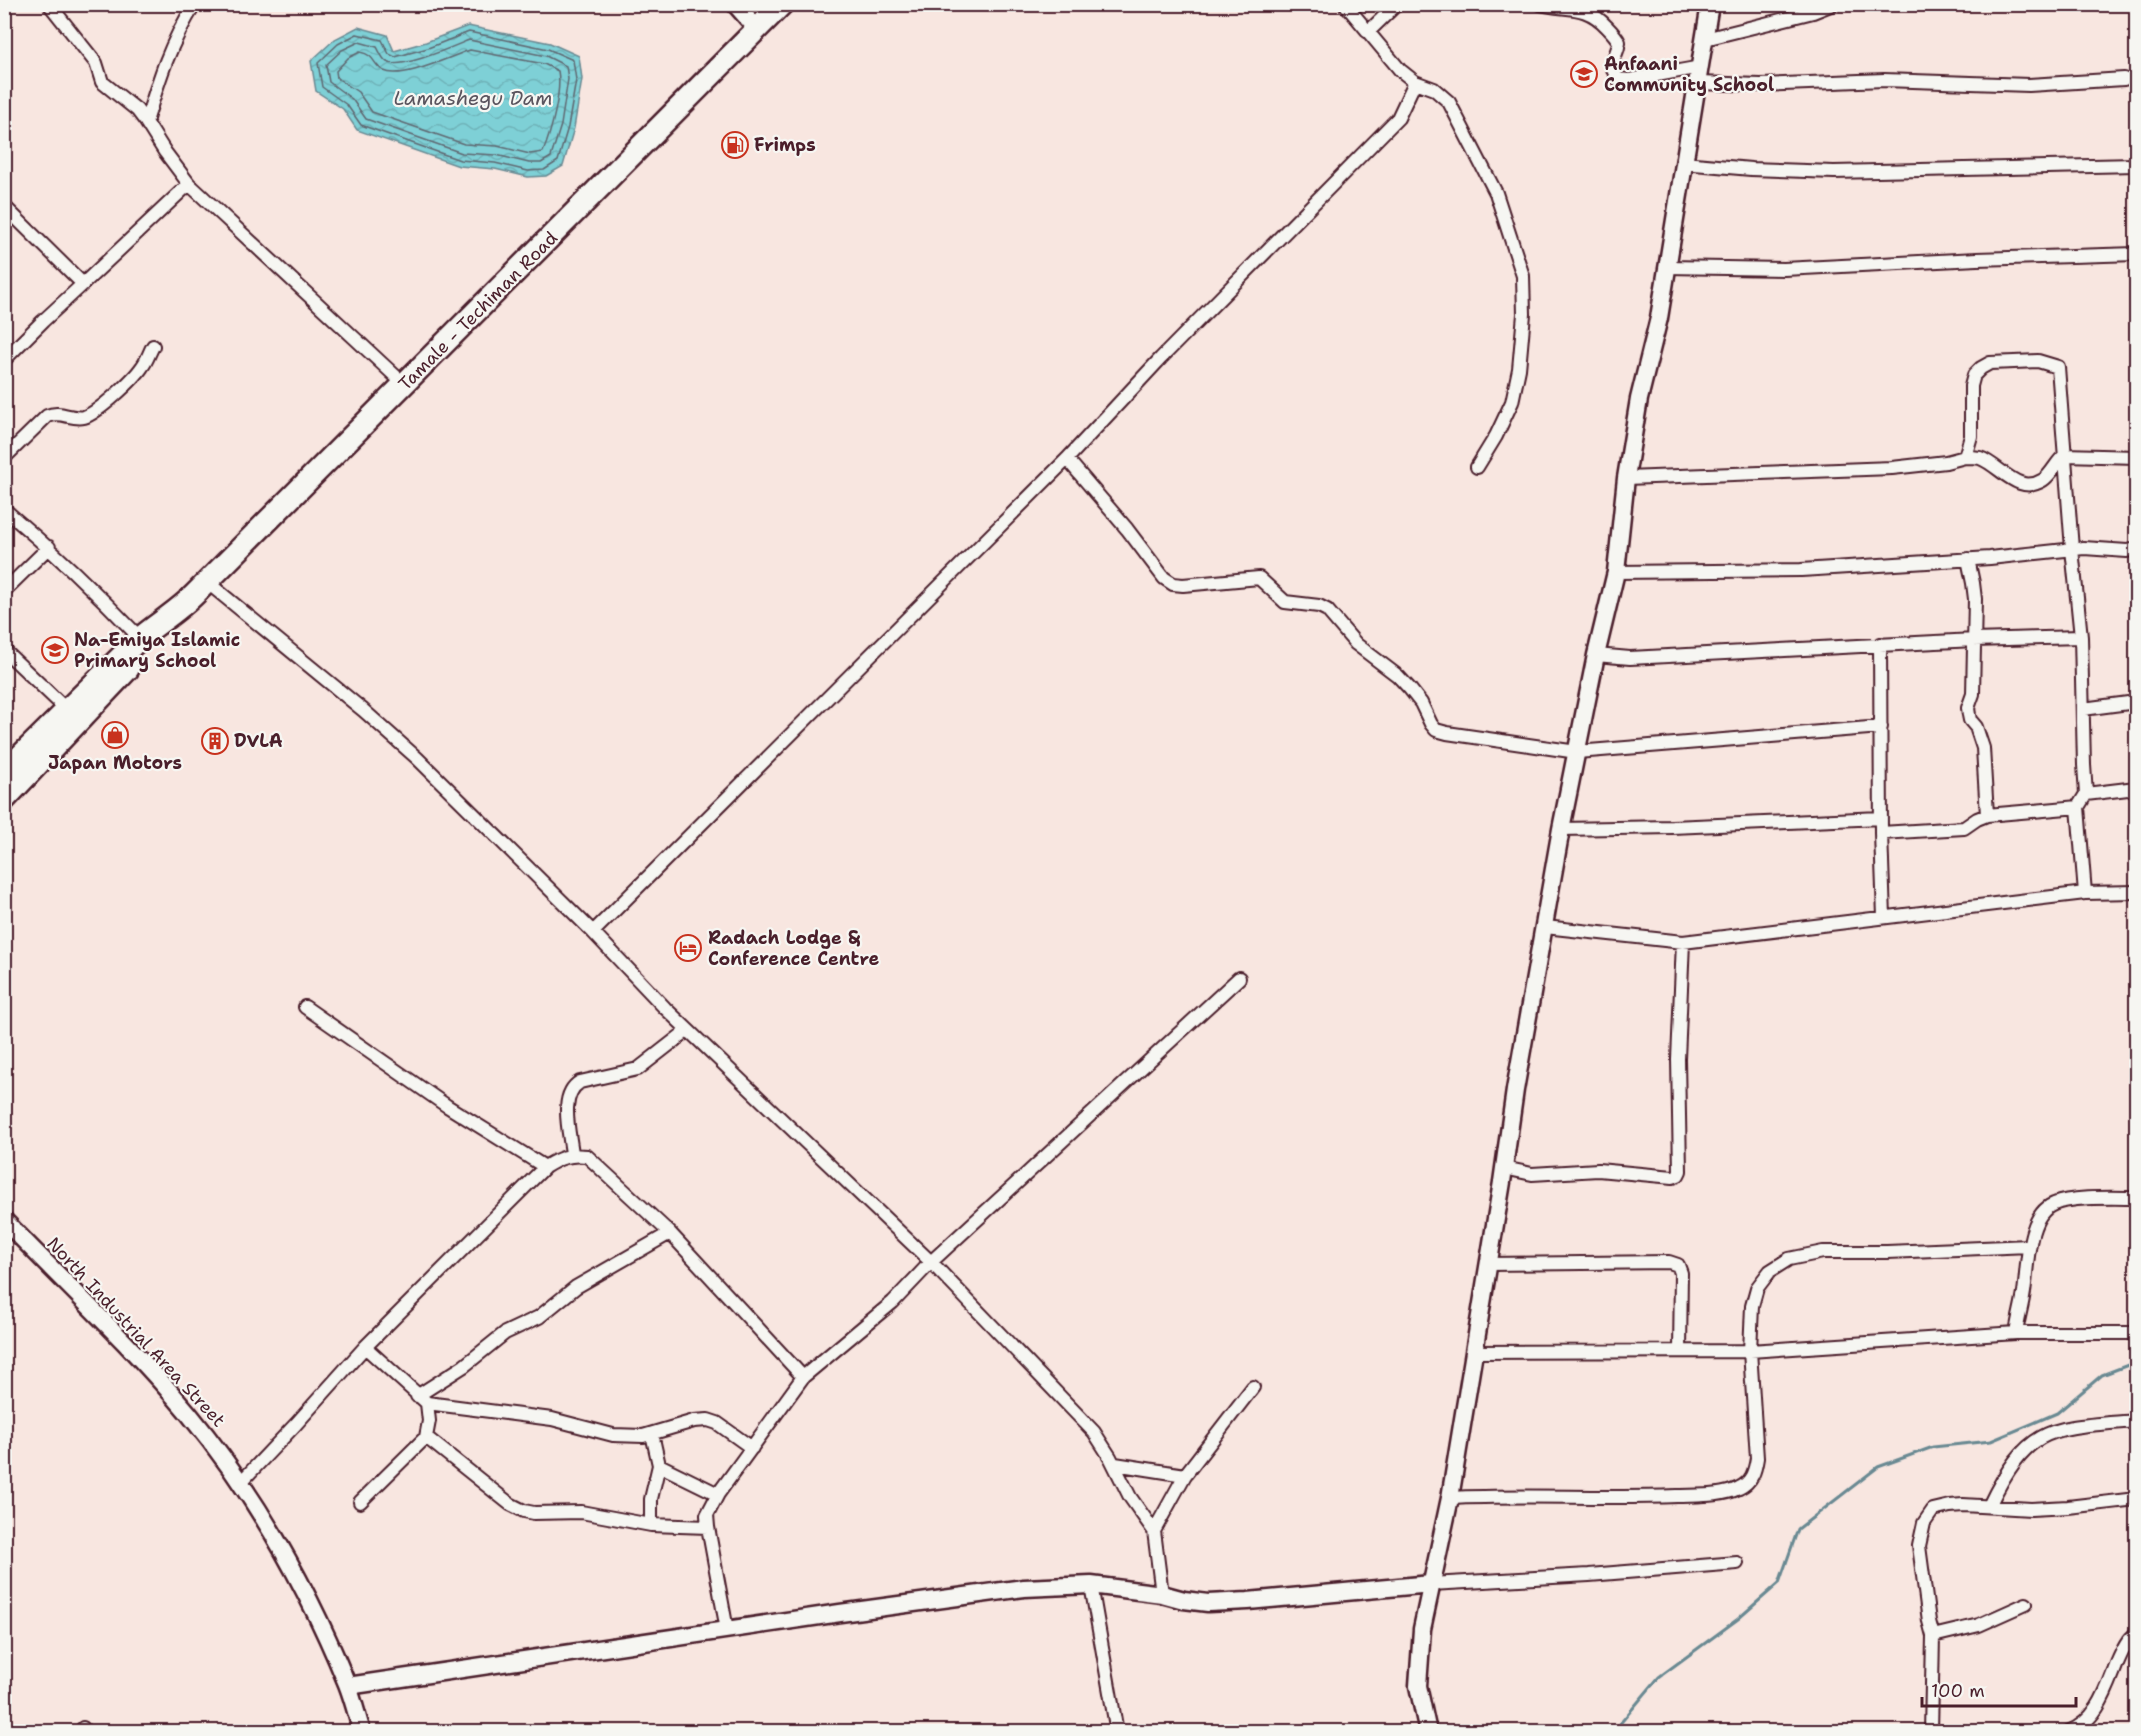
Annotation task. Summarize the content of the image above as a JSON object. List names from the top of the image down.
{
  "streets": {
    "highway": ["Tamale - Techiman Road"],
    "street": ["North Industrial Area Street"]
  },
  "water": ["Lamashegu Dam"],
  "places": {
    "school or university": ["Anfaani Community School", "Na-Emiya Islamic Primary School"],
    "fuel station": ["Frimps"],
    "shop": ["Japan Motors"],
    "building": ["DVLA"],
    "hotel": ["Radach Lodge & Conference Centre"]
  },
  "scale_bar": "100 m"
}
